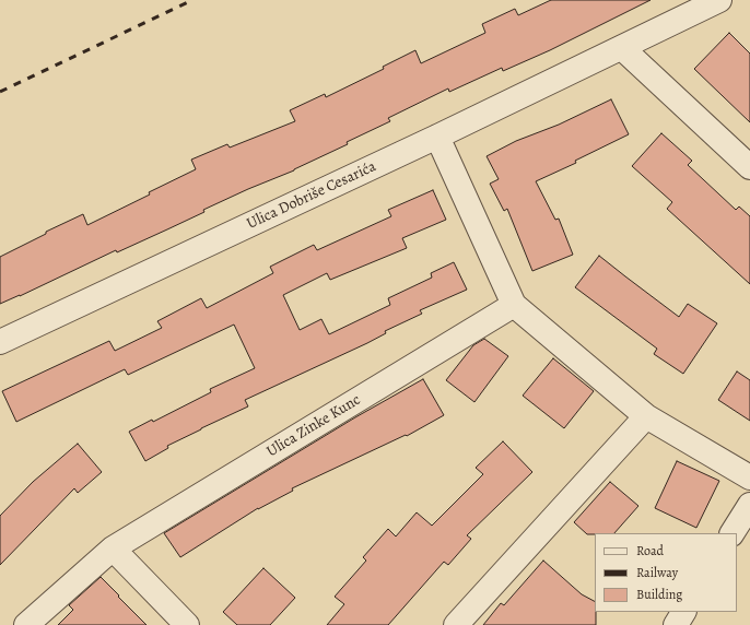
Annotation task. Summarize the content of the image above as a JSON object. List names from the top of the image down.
{
  "streets": {
    "street": ["Ulica Dobriše Cesarića", "Ulica Zinke Kunc"]
  },
  "legend": ["Road", "Railway", "Building"]
}
